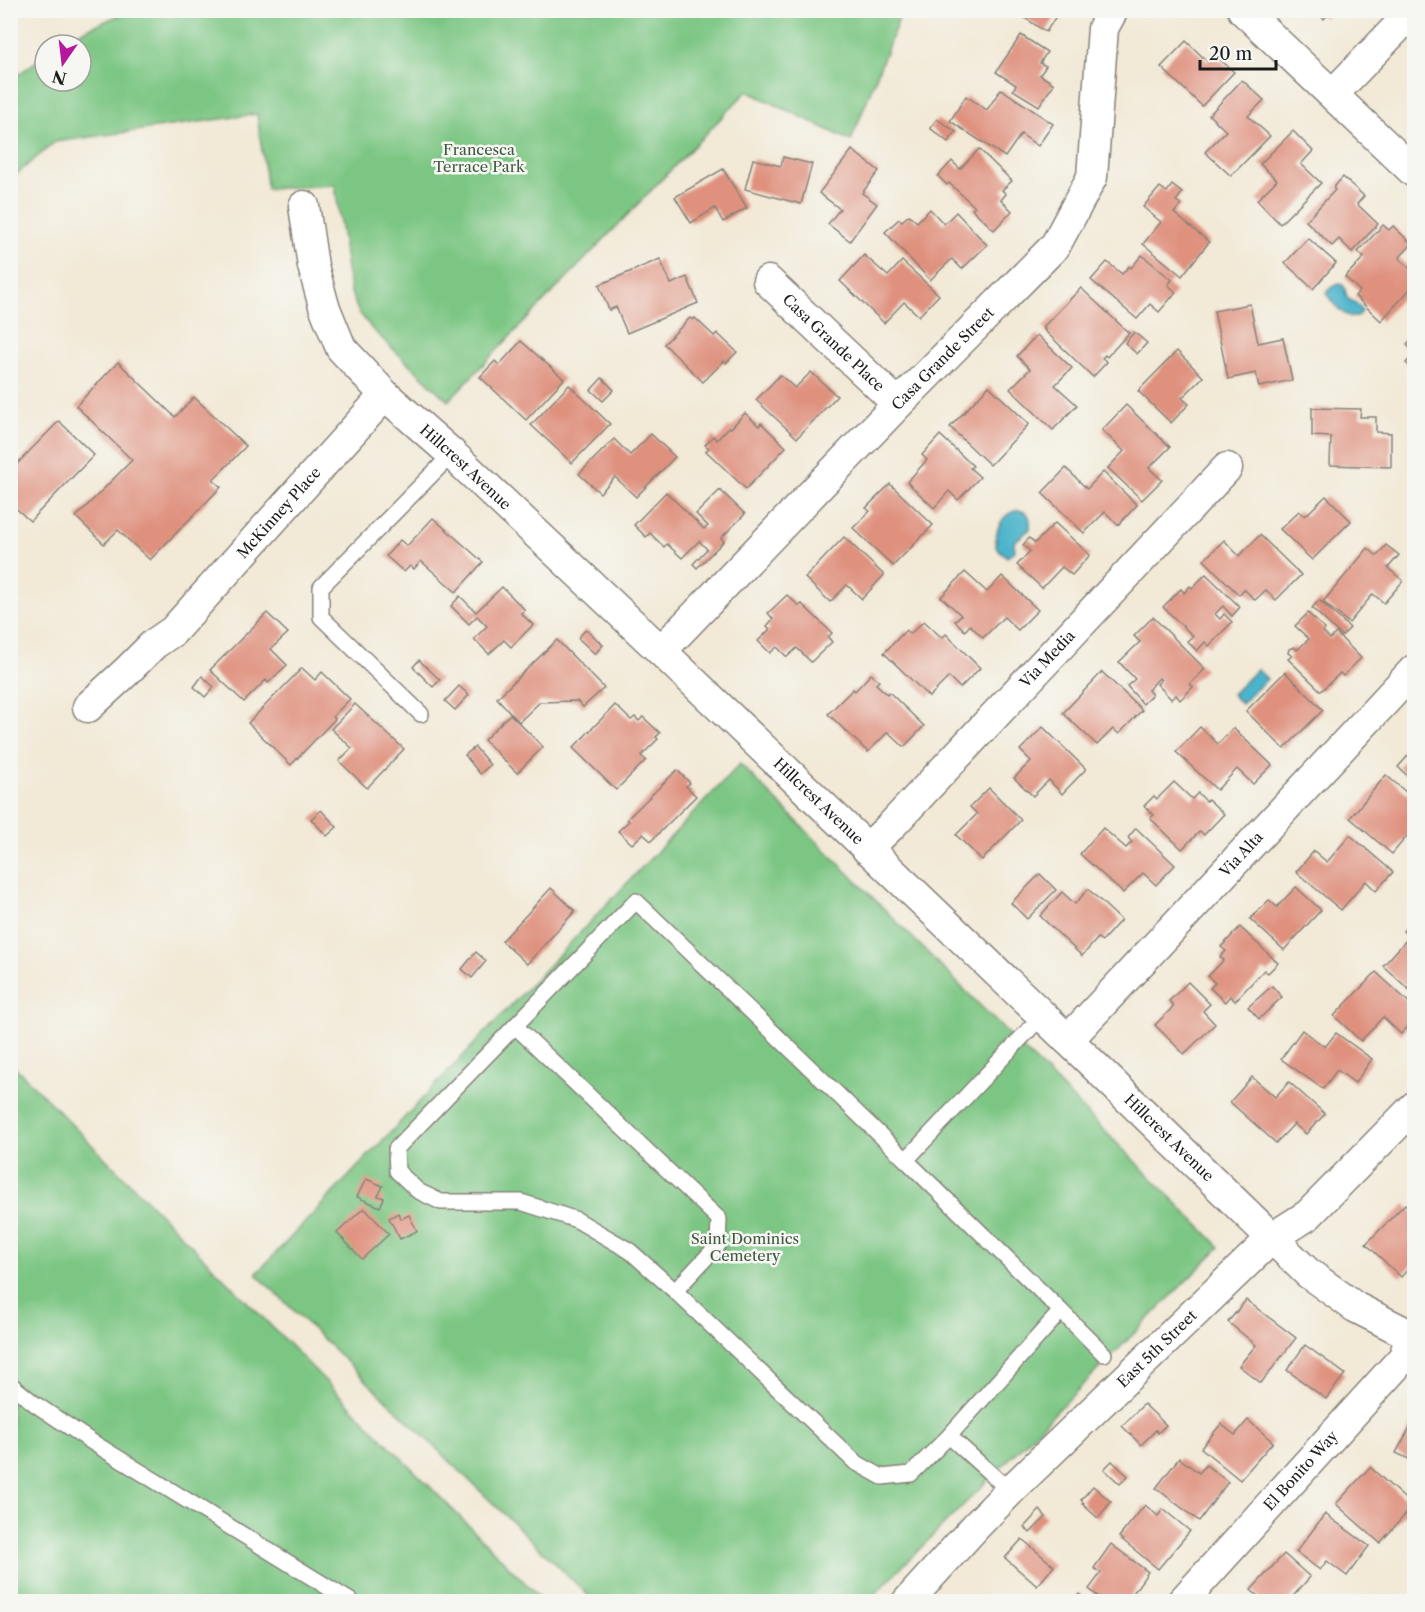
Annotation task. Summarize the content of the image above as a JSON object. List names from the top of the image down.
{
  "streets": {
    "street": [
      "Casa Grande Place",
      "Casa Grande Street",
      "Hillcrest Avenue",
      "McKinney Place",
      "Via Media",
      "Via Alta",
      "East 5th Street",
      "El Bonito Way"
    ]
  },
  "crossings": [
    ["Casa Grande Place", "Casa Grande Street"],
    ["Casa Grande Street", "Hillcrest Avenue"],
    ["Hillcrest Avenue", "McKinney Place"],
    ["Hillcrest Avenue", "Via Media"],
    ["Hillcrest Avenue", "Via Alta"],
    ["Hillcrest Avenue", "East 5th Street"],
    ["Hillcrest Avenue", "El Bonito Way"]
  ],
  "parks": ["Francesca Terrace Park", "Saint Dominics Cemetery"],
  "scale_bar": "20 m",
  "north": "bottom"
}
